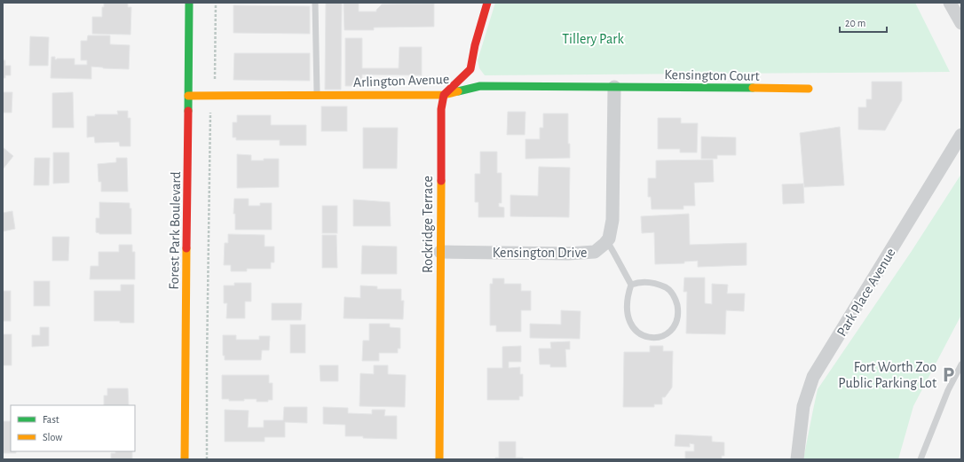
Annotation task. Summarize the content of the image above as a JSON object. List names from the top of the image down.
{
  "streets": {
    "street": [
      "Kensington Court",
      "Arlington Avenue",
      "Rockridge Terrace",
      "Forest Park Boulevard",
      "Kensington Drive",
      "Park Place Avenue"
    ]
  },
  "crossings": [
    ["Kensington Court", "Arlington Avenue"],
    ["Kensington Court", "Kensington Drive"],
    ["Arlington Avenue", "Rockridge Terrace"],
    ["Arlington Avenue", "Forest Park Boulevard"],
    ["Arlington Avenue", "Kensington Drive"],
    ["Rockridge Terrace", "Kensington Drive"]
  ],
  "parks": ["Tillery Park"],
  "places": {
    "parking": ["Fort Worth Zoo Public Parking Lot"]
  },
  "legend": ["Fast", "Slow"],
  "scale_bar": "20 m"
}
